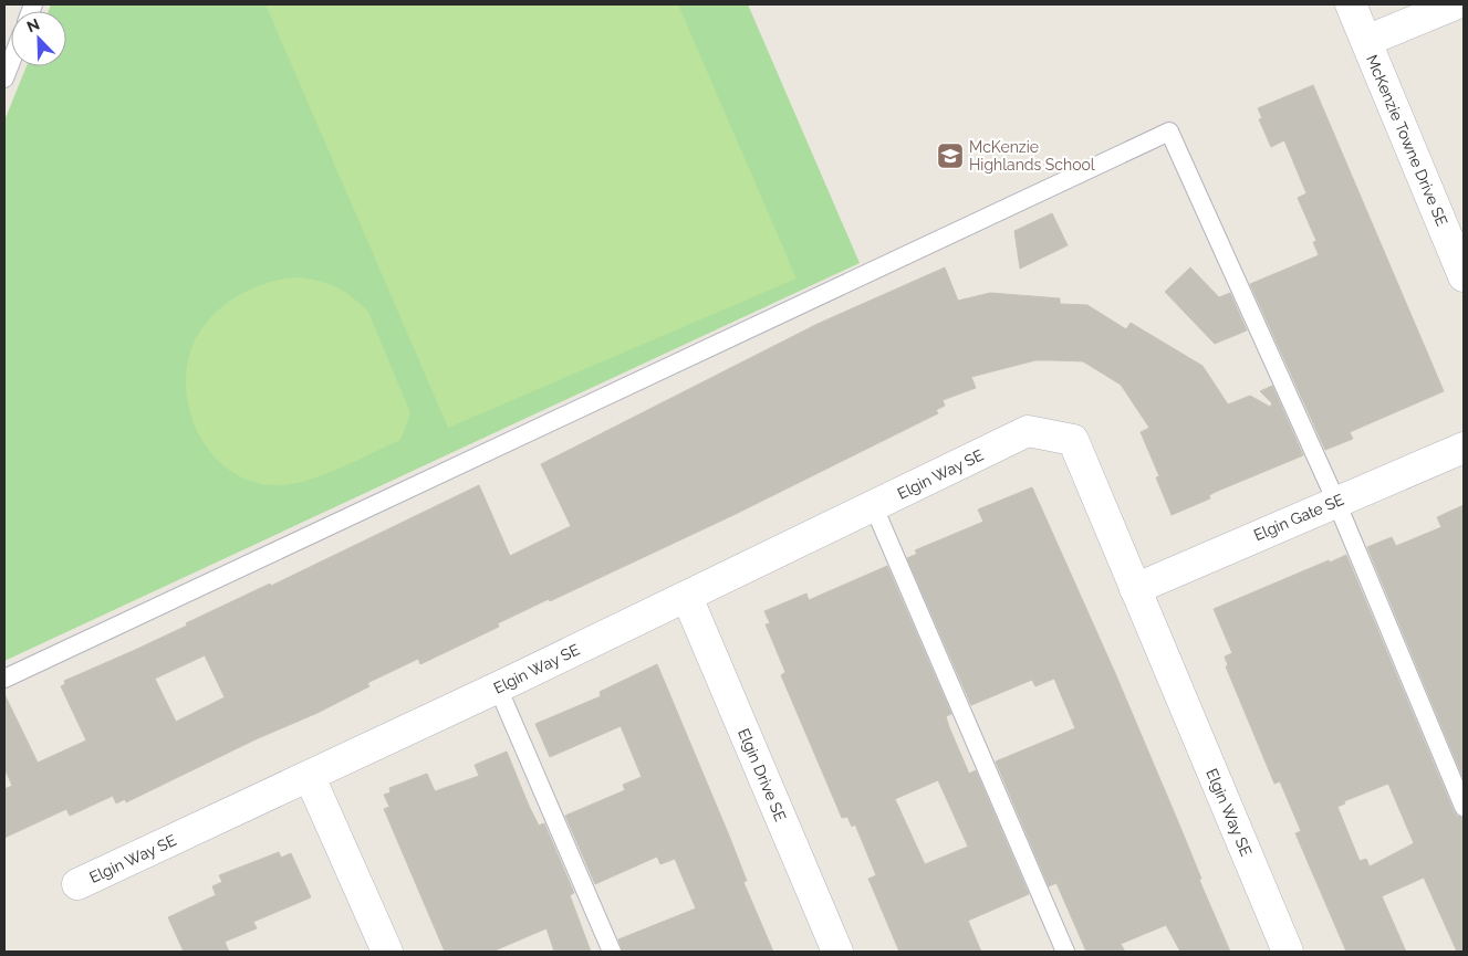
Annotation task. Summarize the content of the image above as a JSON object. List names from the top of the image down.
{
  "streets": {
    "street": [
      "McKenzie Towne Drive SE",
      "Elgin Way SE",
      "Elgin Gate SE",
      "Elgin Drive SE"
    ]
  },
  "crossings": [
    ["Elgin Way SE", "Elgin Gate SE"],
    ["Elgin Way SE", "Elgin Drive SE"]
  ],
  "places": {
    "school or university": ["McKenzie Highlands School"]
  },
  "north": "top left"
}
